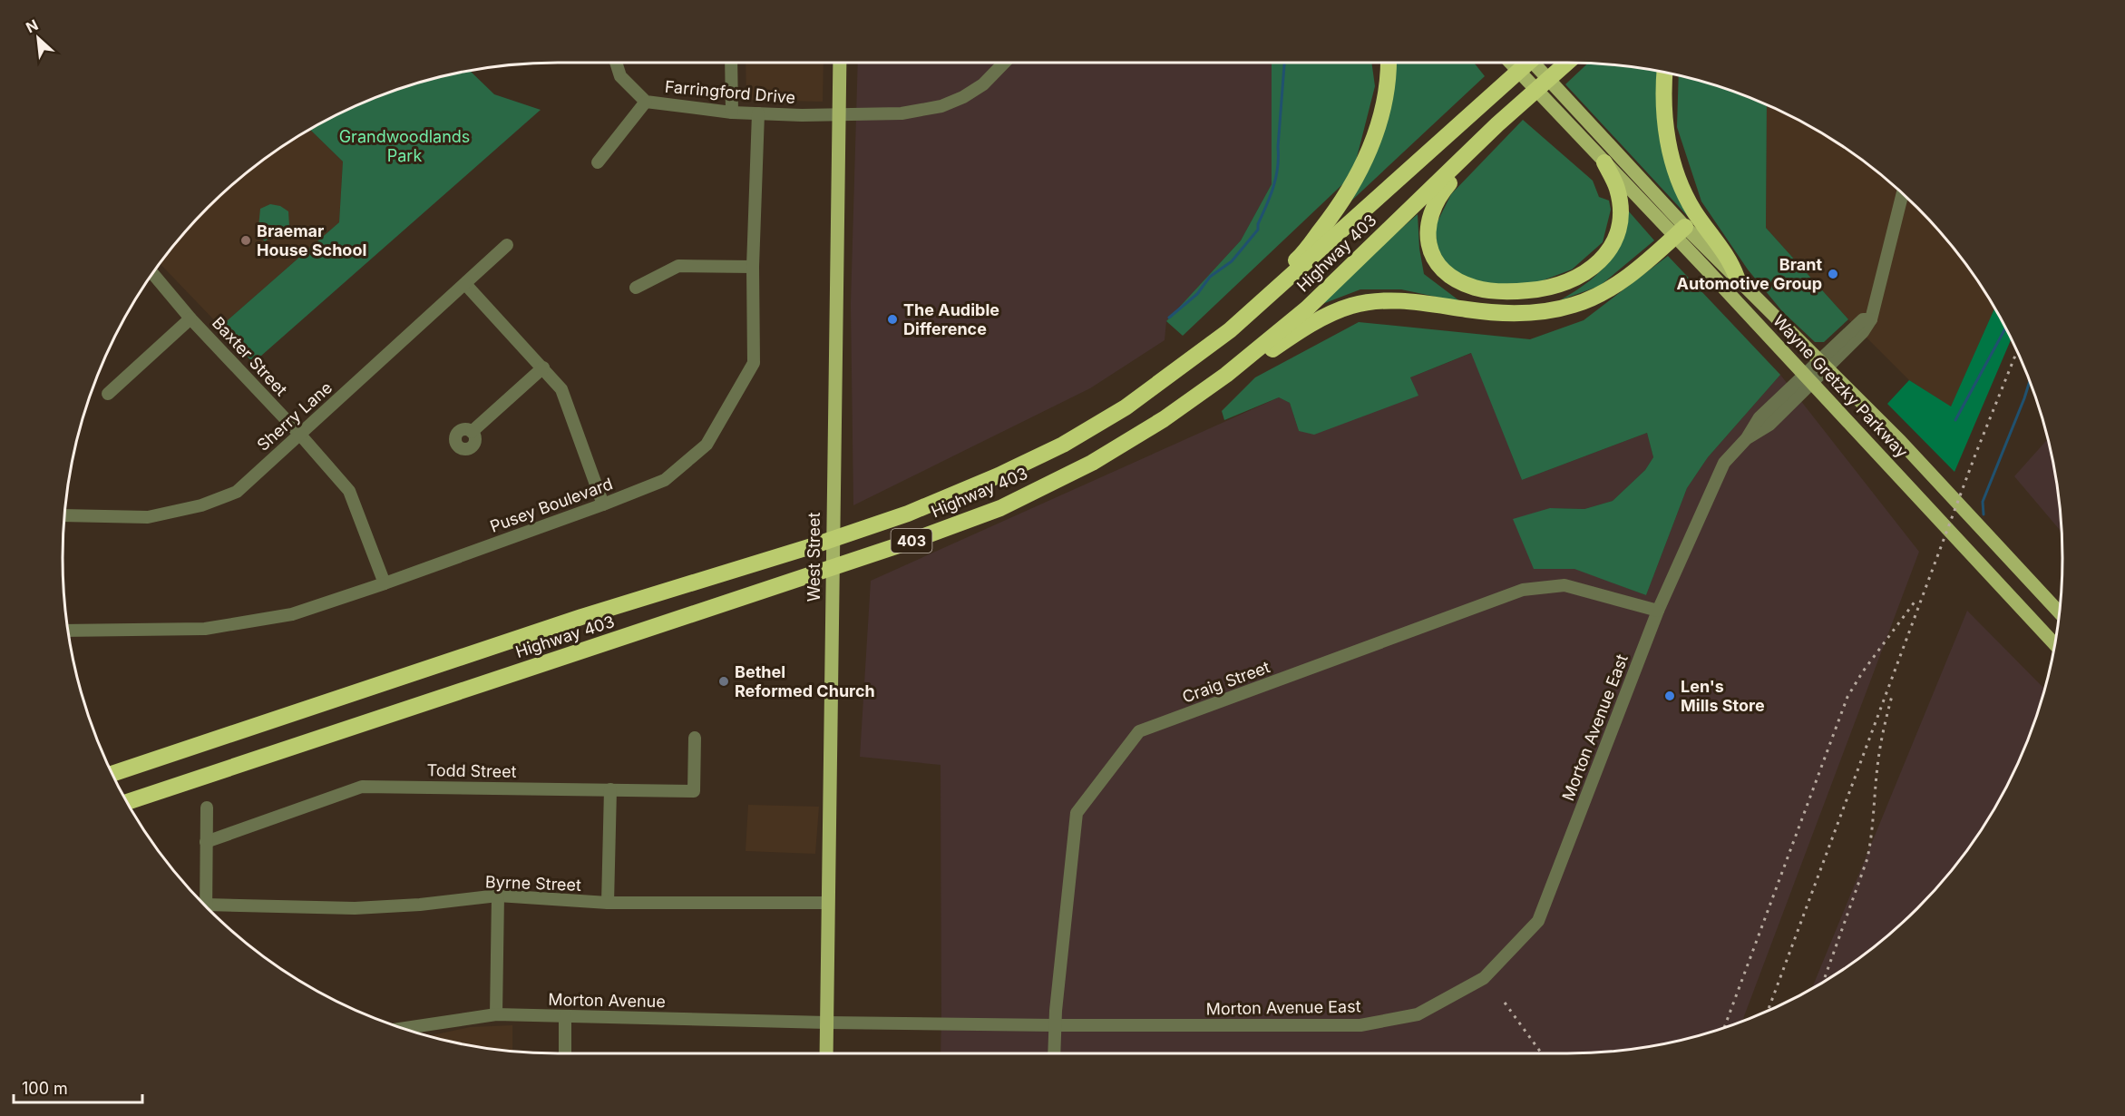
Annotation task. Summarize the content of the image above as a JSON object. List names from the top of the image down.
{
  "streets": {
    "highway": ["Highway 403", "403"],
    "main road": ["Wayne Gretzky Parkway", "West Street"],
    "street": [
      "Farringford Drive",
      "Baxter Street",
      "Sherry Lane",
      "Pusey Boulevard",
      "Craig Street",
      "Morton Avenue East",
      "Todd Street",
      "Byrne Street",
      "Morton Avenue"
    ]
  },
  "crossings": [
    ["Farringford Drive", "Pusey Boulevard"],
    ["Farringford Drive", "West Street"],
    ["Baxter Street", "Sherry Lane"],
    ["Baxter Street", "Pusey Boulevard"],
    ["Wayne Gretzky Parkway", "Morton Avenue East"],
    ["West Street", "Morton Avenue East"],
    ["West Street", "Byrne Street"],
    ["West Street", "Morton Avenue"],
    ["Craig Street", "Morton Avenue East"],
    ["Morton Avenue East", "Morton Avenue"]
  ],
  "parks": ["Grandwoodlands Park"],
  "places": [
    "Braemar House School",
    "Brant Automotive Group",
    "The Audible Difference",
    "Bethel Reformed Church",
    "Len's Mills Store"
  ],
  "scale_bar": "100 m",
  "north": "top left"
}
